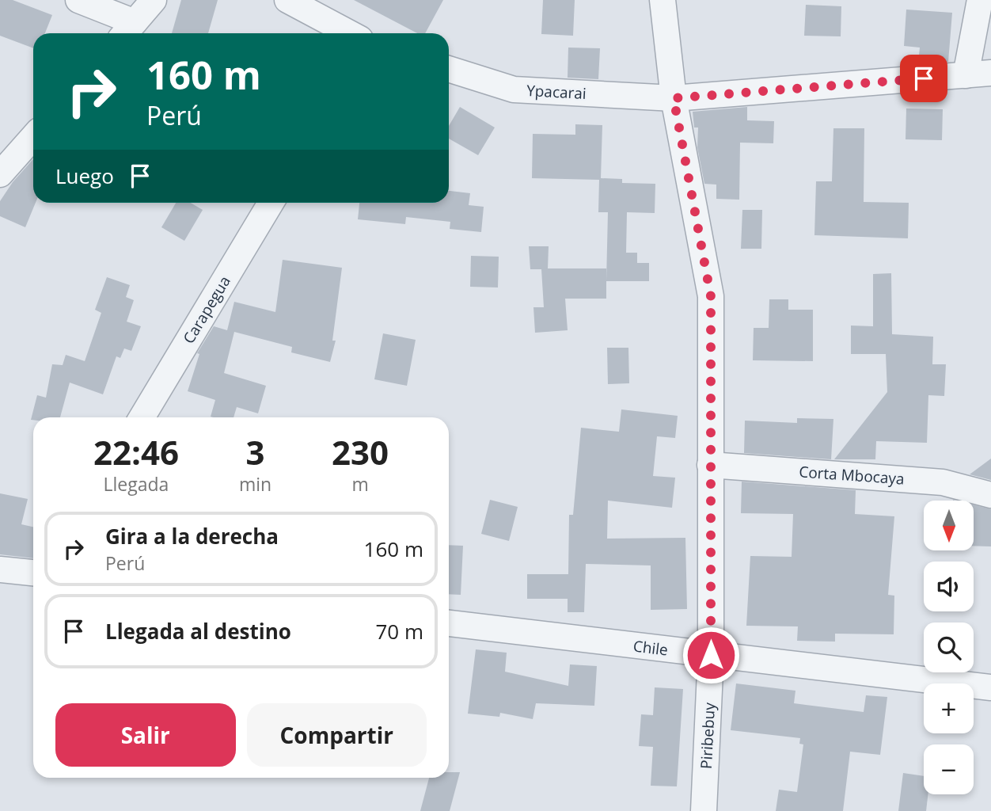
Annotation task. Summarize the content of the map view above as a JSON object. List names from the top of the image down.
{
  "streets": {
    "street": [
      "Ypacarai",
      "Carapegua",
      "Corta Mbocaya",
      "Chile",
      "Piribebuy"
    ]
  },
  "crossings": [
    ["Ypacarai", "Piribebuy"],
    ["Corta Mbocaya", "Piribebuy"],
    ["Chile", "Piribebuy"]
  ],
  "north": "bottom",
  "page": {
    "turn": ["160 m", "Perú"],
    "then": "Luego",
    "eta": [
      "22:46",
      "Llegada",
      "3",
      "min",
      "230",
      "m"
    ],
    "map_buttons": ["+", "−"],
    "list": [
      {
        "name": "Gira a la derecha",
        "note": "Perú",
        "value": "160 m"
      },
      {
        "name": "Llegada al destino",
        "value": "70 m"
      }
    ],
    "buttons": ["Salir", "Compartir"]
  }
}
